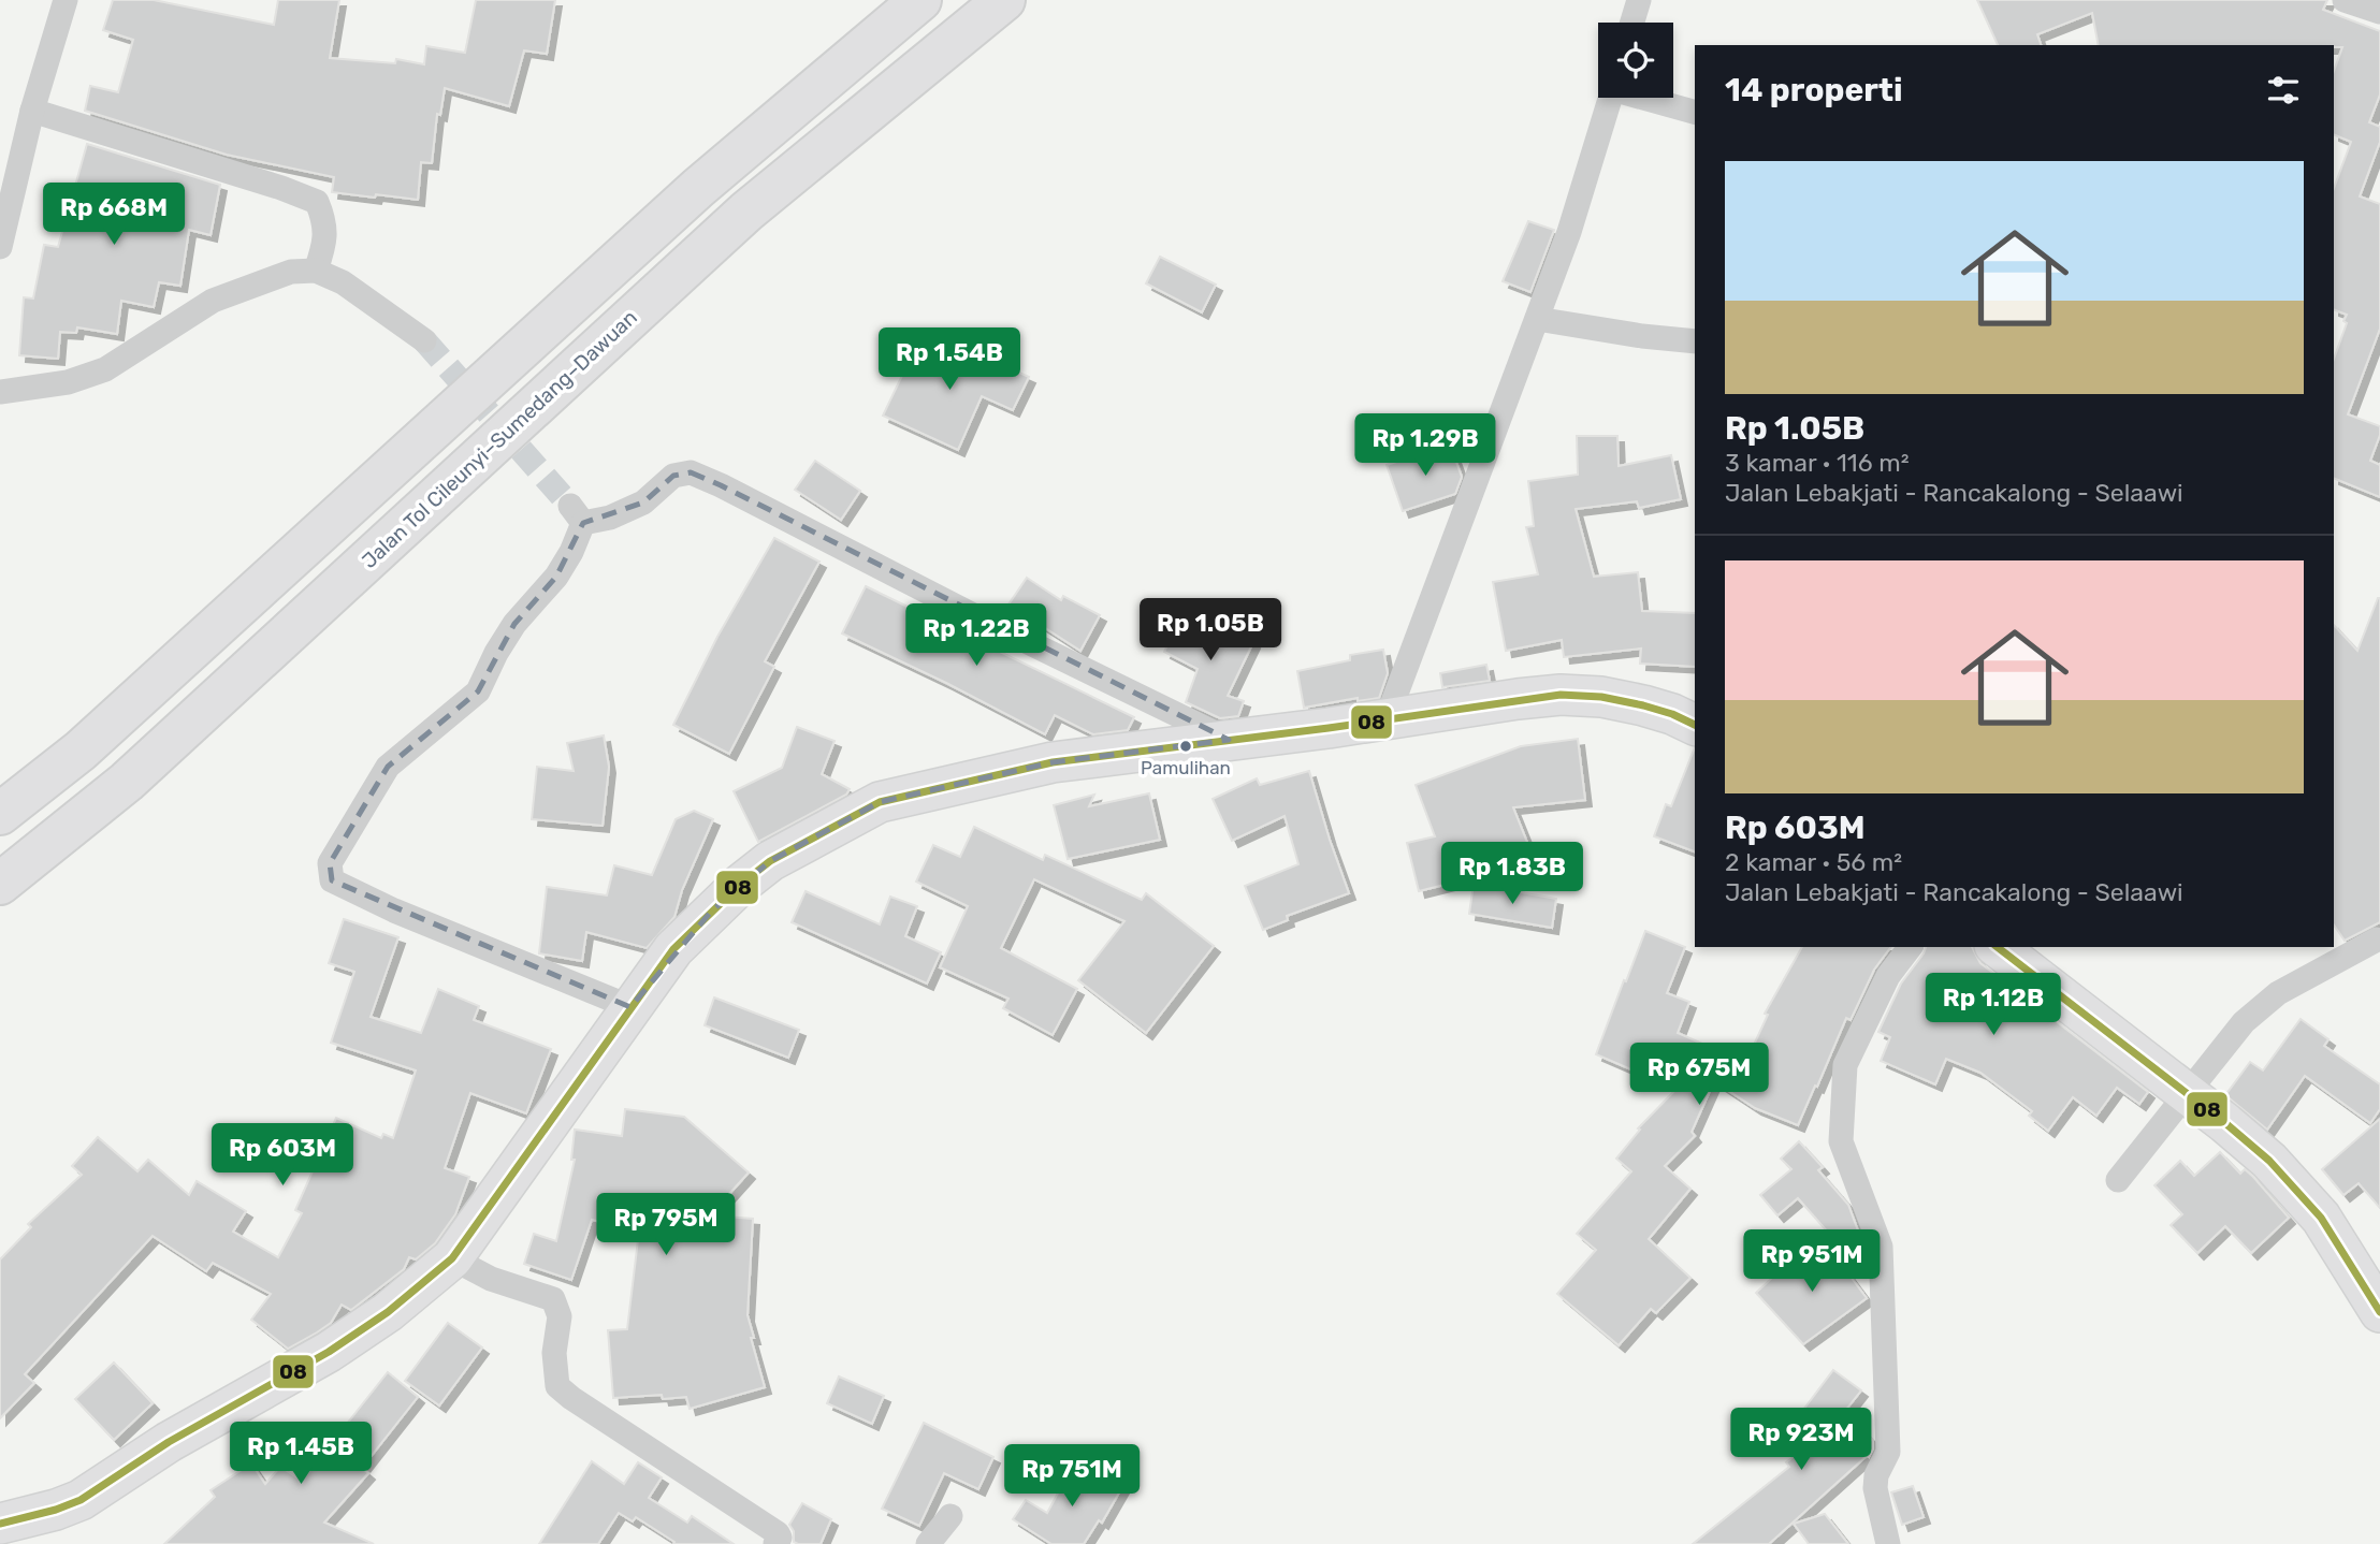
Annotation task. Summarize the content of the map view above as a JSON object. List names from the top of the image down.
{
  "streets": {
    "highway": ["Jalan Tol Cileunyi–Sumedang–Dawuan"]
  },
  "places": ["Pamulihan"],
  "lines": ["transit line 08"],
  "page": {
    "heading": "14 properti",
    "list": [
      {
        "name": "Rp 1.05B",
        "note": "3 kamar · 116 m² · Jalan Lebakjati - Rancakalong - Selaawi"
      },
      {
        "name": "Rp 603M",
        "note": "2 kamar · 56 m² · Jalan Lebakjati - Rancakalong - Selaawi"
      }
    ],
    "price": [
      "Rp 668M",
      "Rp 1.54B",
      "Rp 1.29B",
      "Rp 1.05B",
      "Rp 1.22B",
      "Rp 1.83B",
      "Rp 1.12B",
      "Rp 675M",
      "Rp 603M",
      "Rp 795M",
      "Rp 951M",
      "Rp 923M",
      "Rp 1.45B",
      "Rp 751M"
    ]
  }
}
